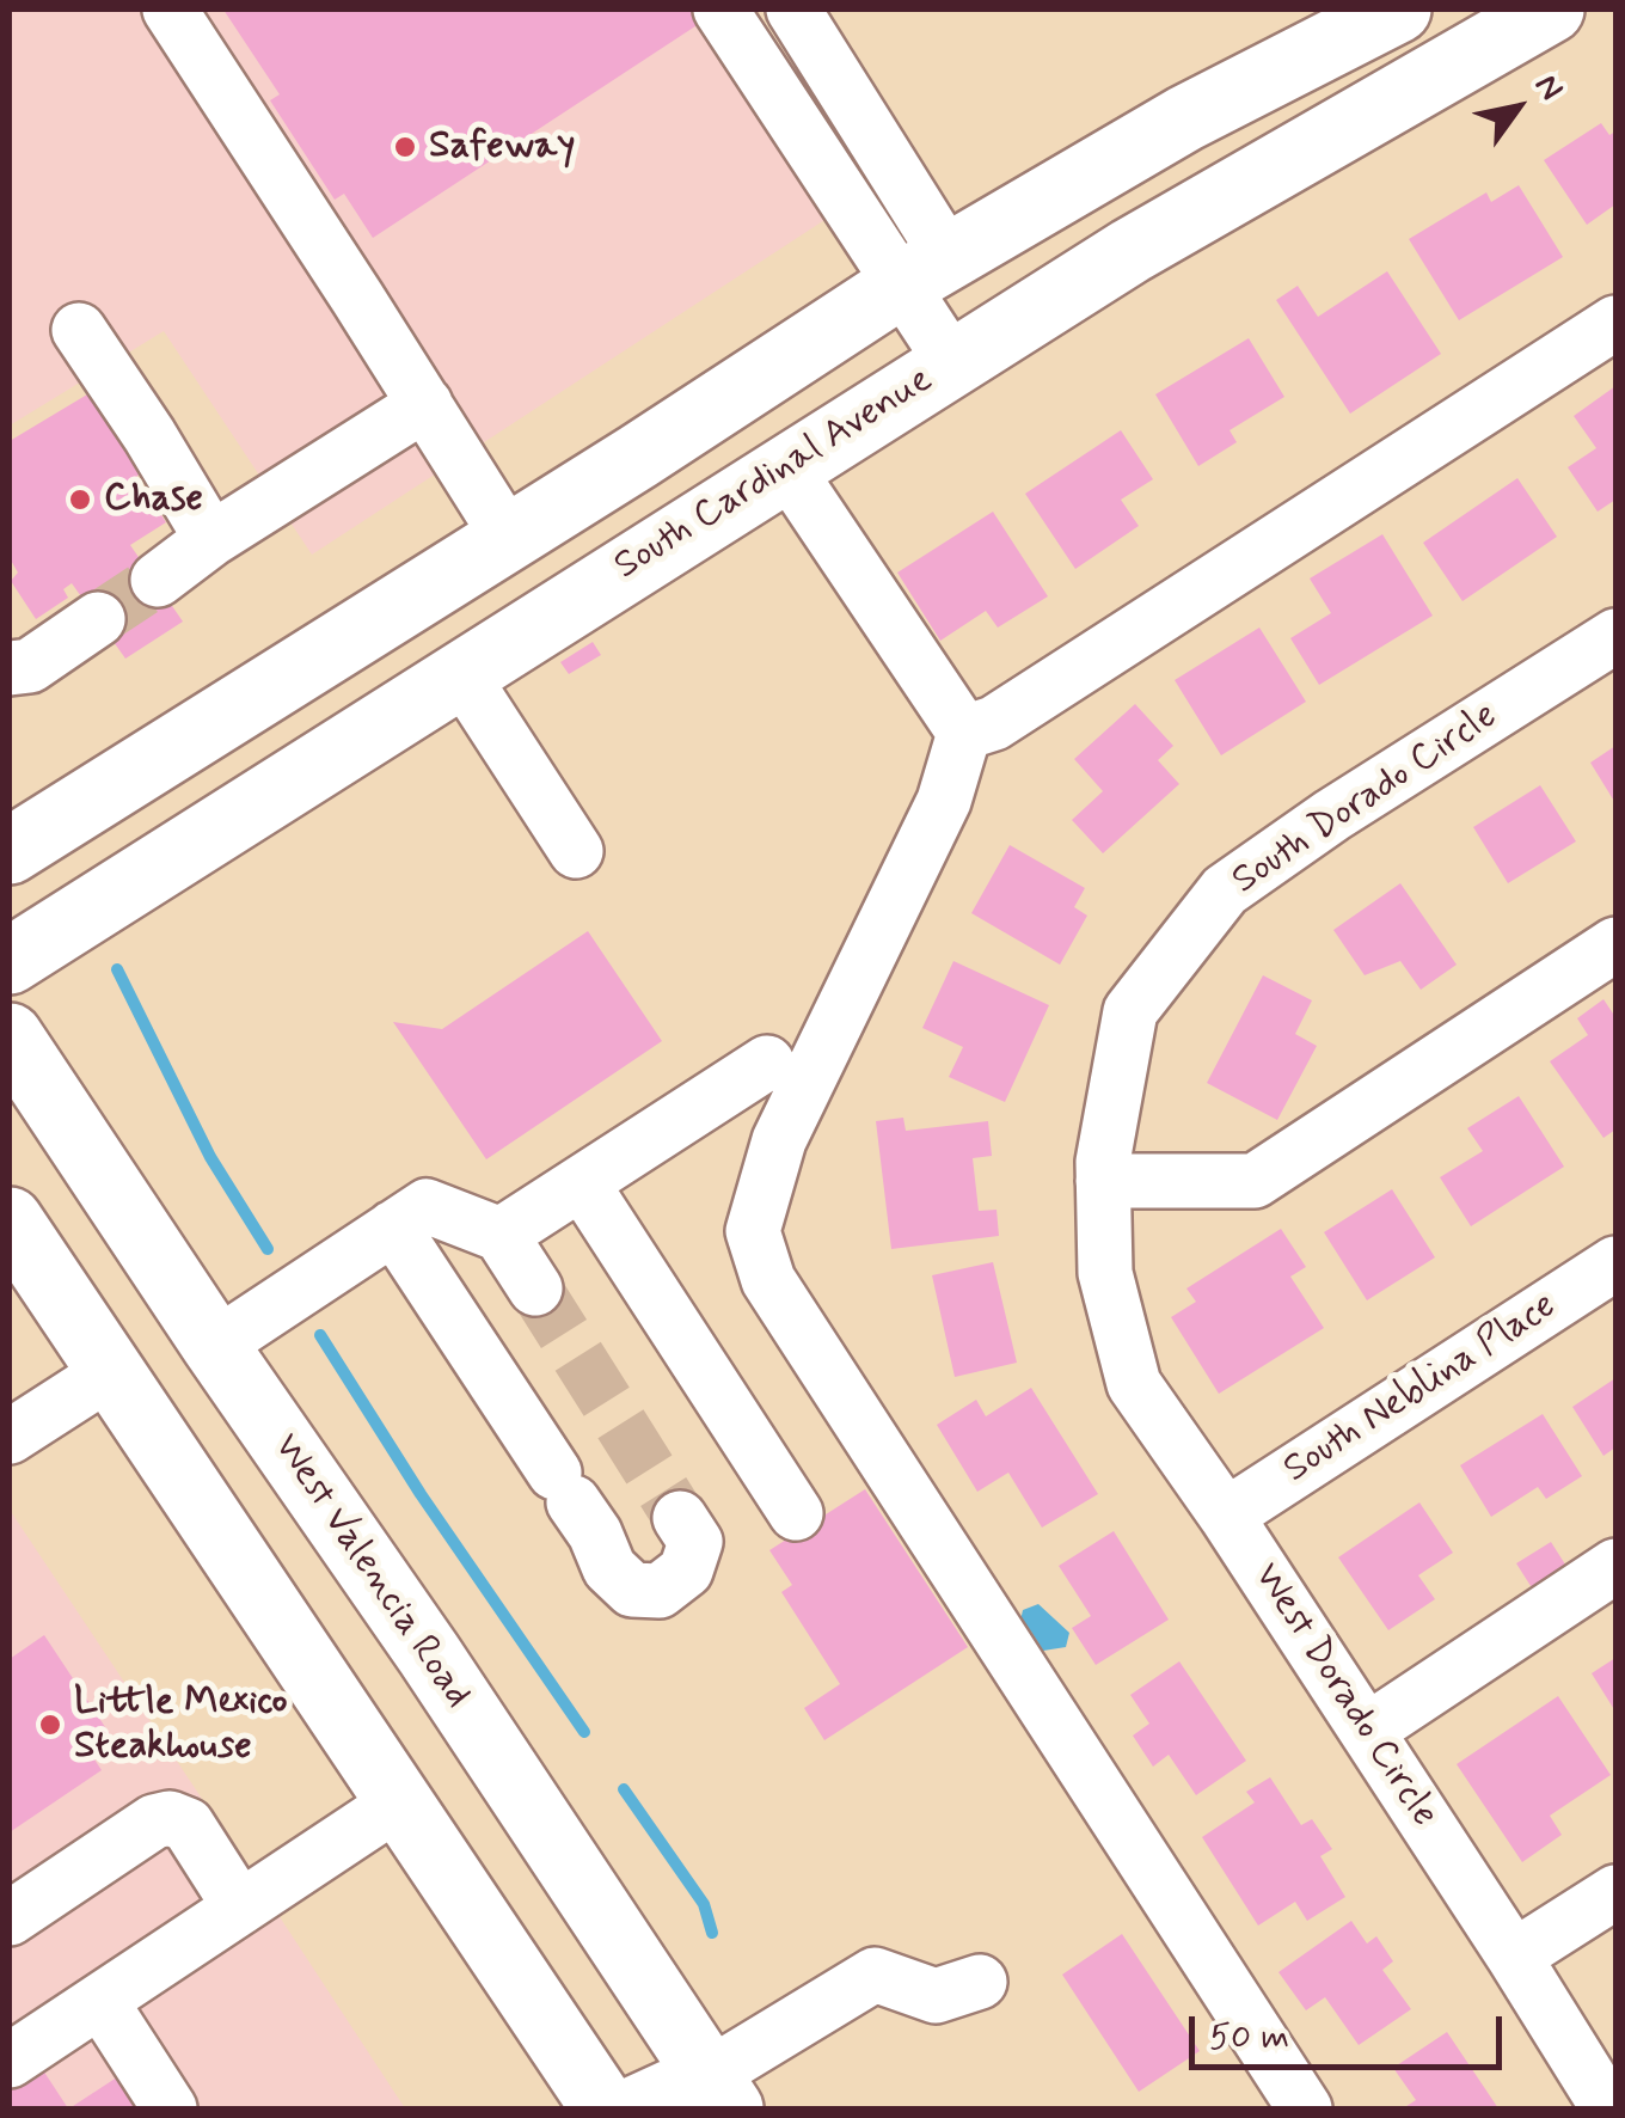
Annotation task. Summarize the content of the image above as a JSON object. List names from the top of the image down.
{
  "streets": {
    "main road": ["South Cardinal Avenue", "West Valencia Road"],
    "street": ["South Dorado Circle", "South Neblina Place", "West Dorado Circle"]
  },
  "crossings": [
    ["South Dorado Circle", "West Dorado Circle"],
    ["South Neblina Place", "West Dorado Circle"]
  ],
  "places": ["Safeway", "Chase", "Little Mexico Steakhouse"],
  "scale_bar": "50 m",
  "north": "top right"
}
